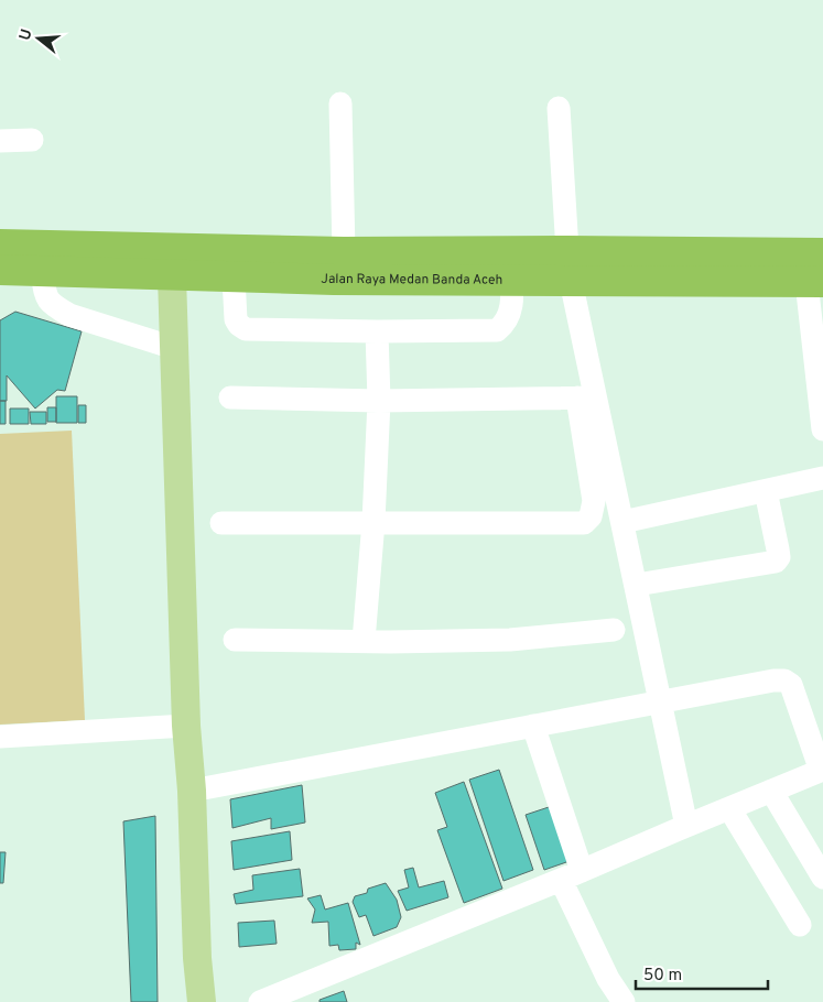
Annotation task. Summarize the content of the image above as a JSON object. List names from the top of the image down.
{
  "streets": {
    "highway": ["Jalan Raya Medan Banda Aceh"]
  },
  "scale_bar": "50 m",
  "north": "left"
}
